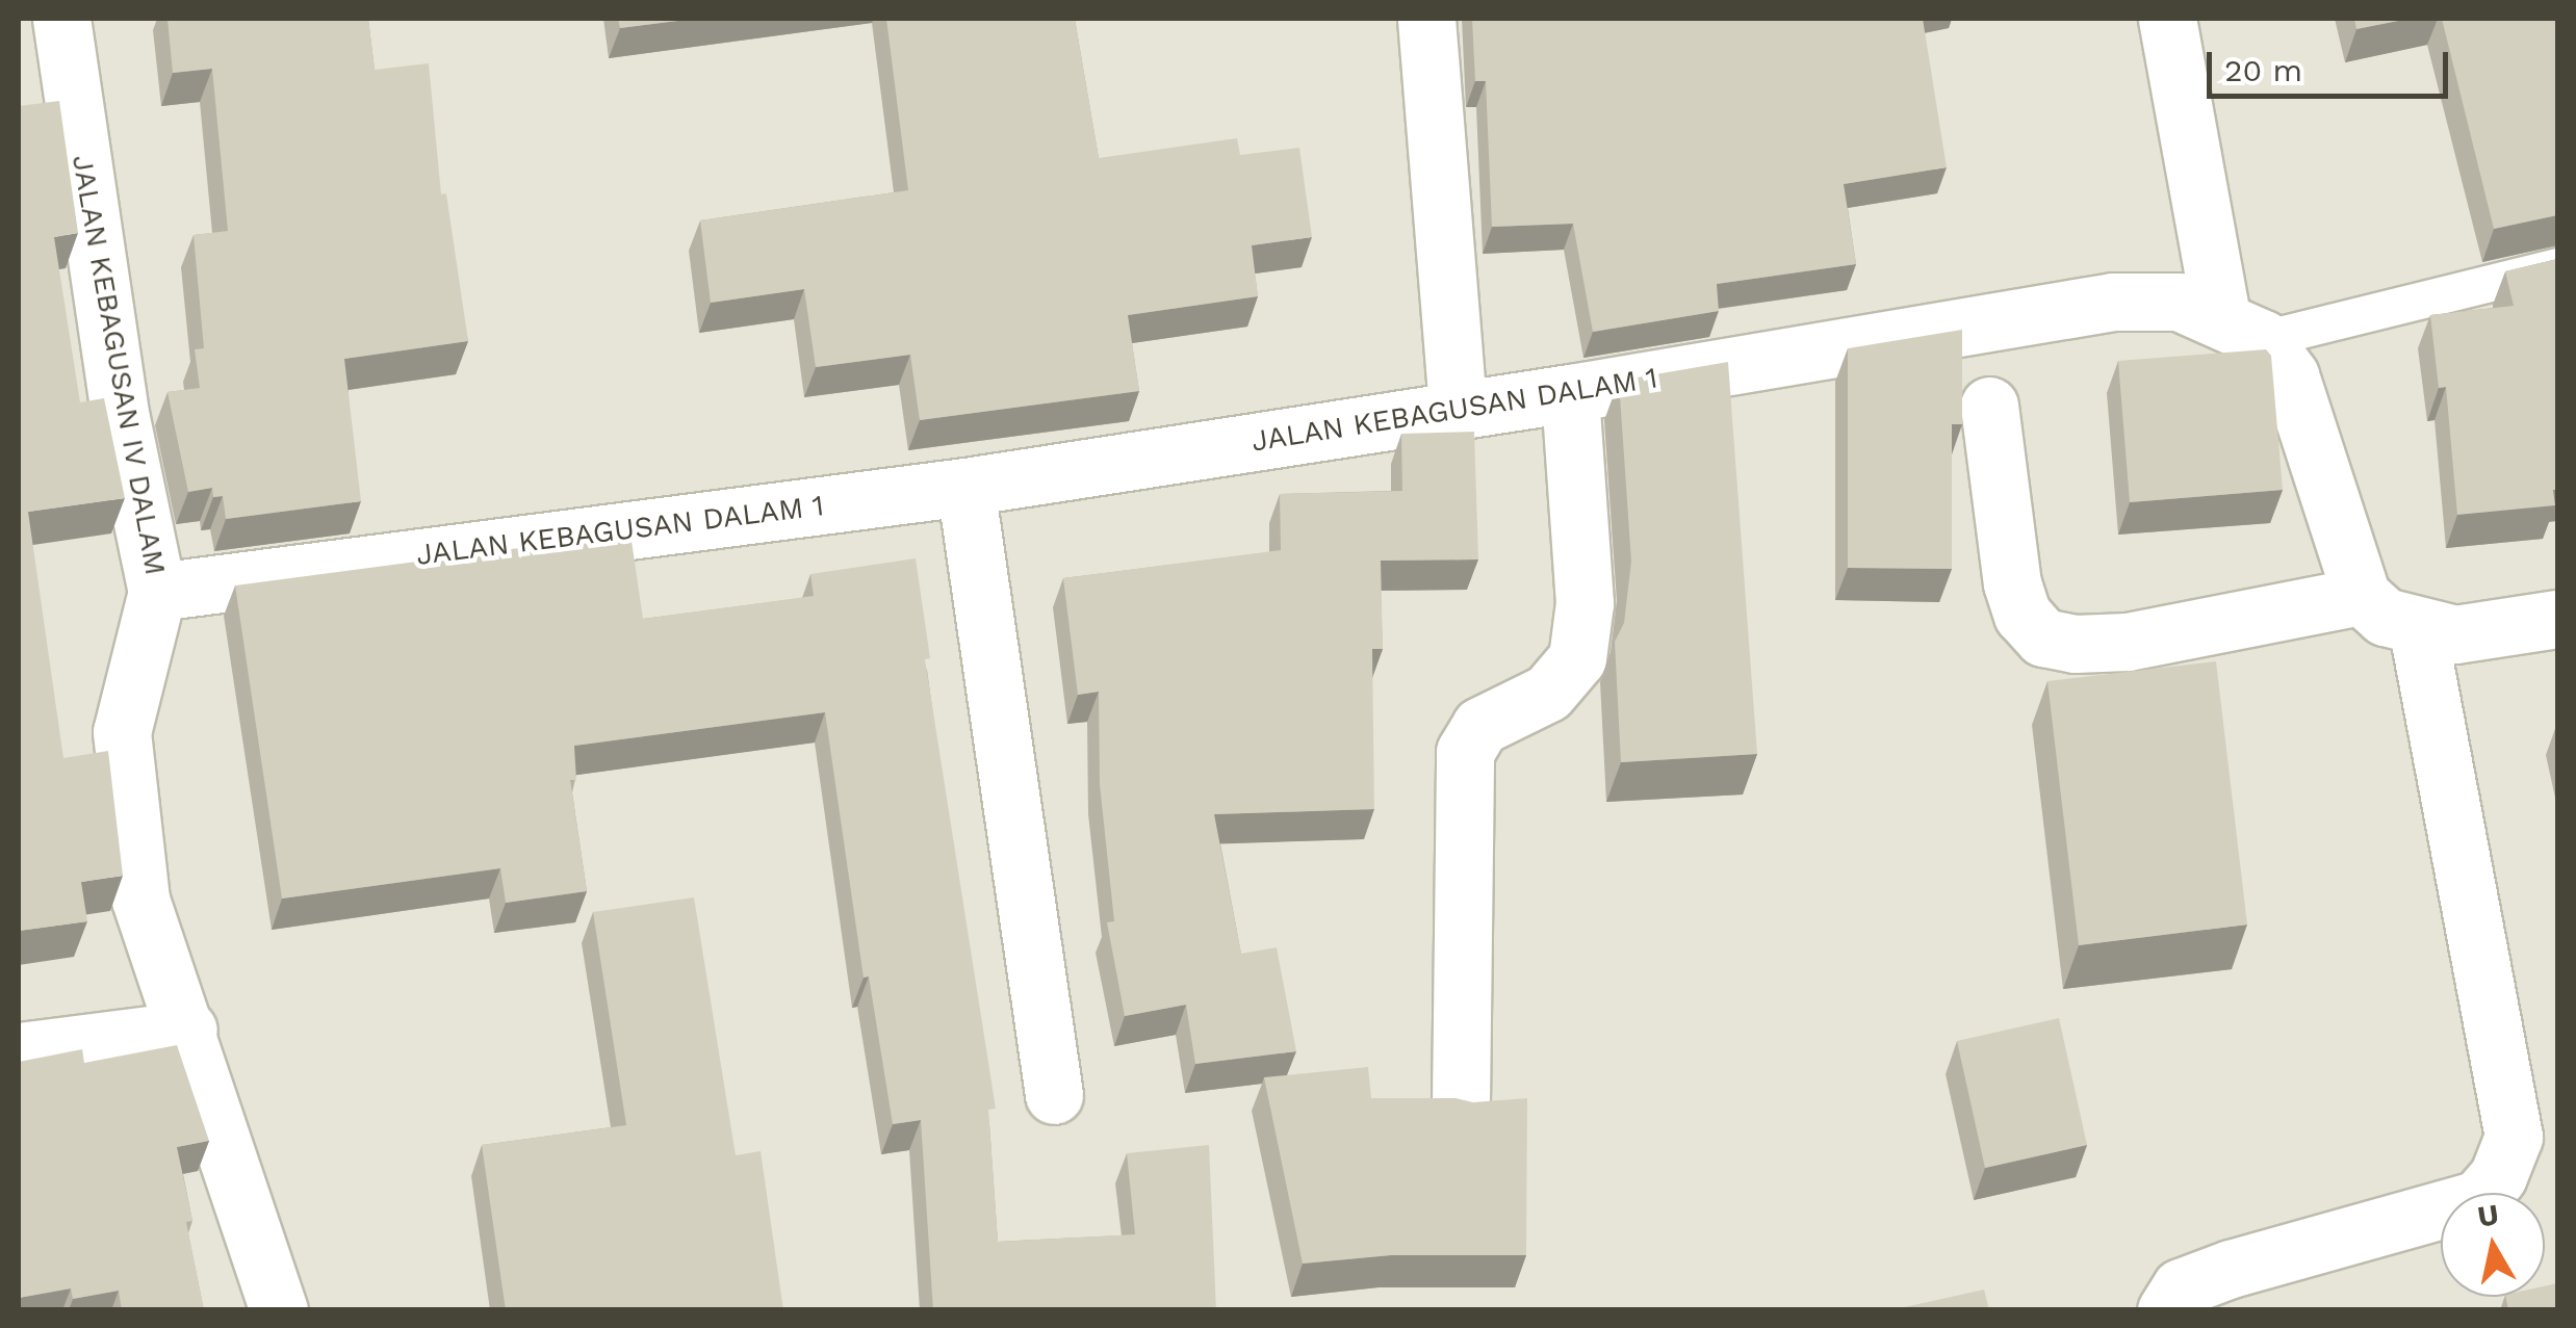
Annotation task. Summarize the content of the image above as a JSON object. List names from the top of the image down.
{
  "streets": {
    "street": ["JALAN KEBAGUSAN IV DALAM", "JALAN KEBAGUSAN DALAM 1"]
  },
  "crossings": [
    ["JALAN KEBAGUSAN IV DALAM", "JALAN KEBAGUSAN DALAM 1"]
  ],
  "scale_bar": "20 m",
  "north": "top"
}
